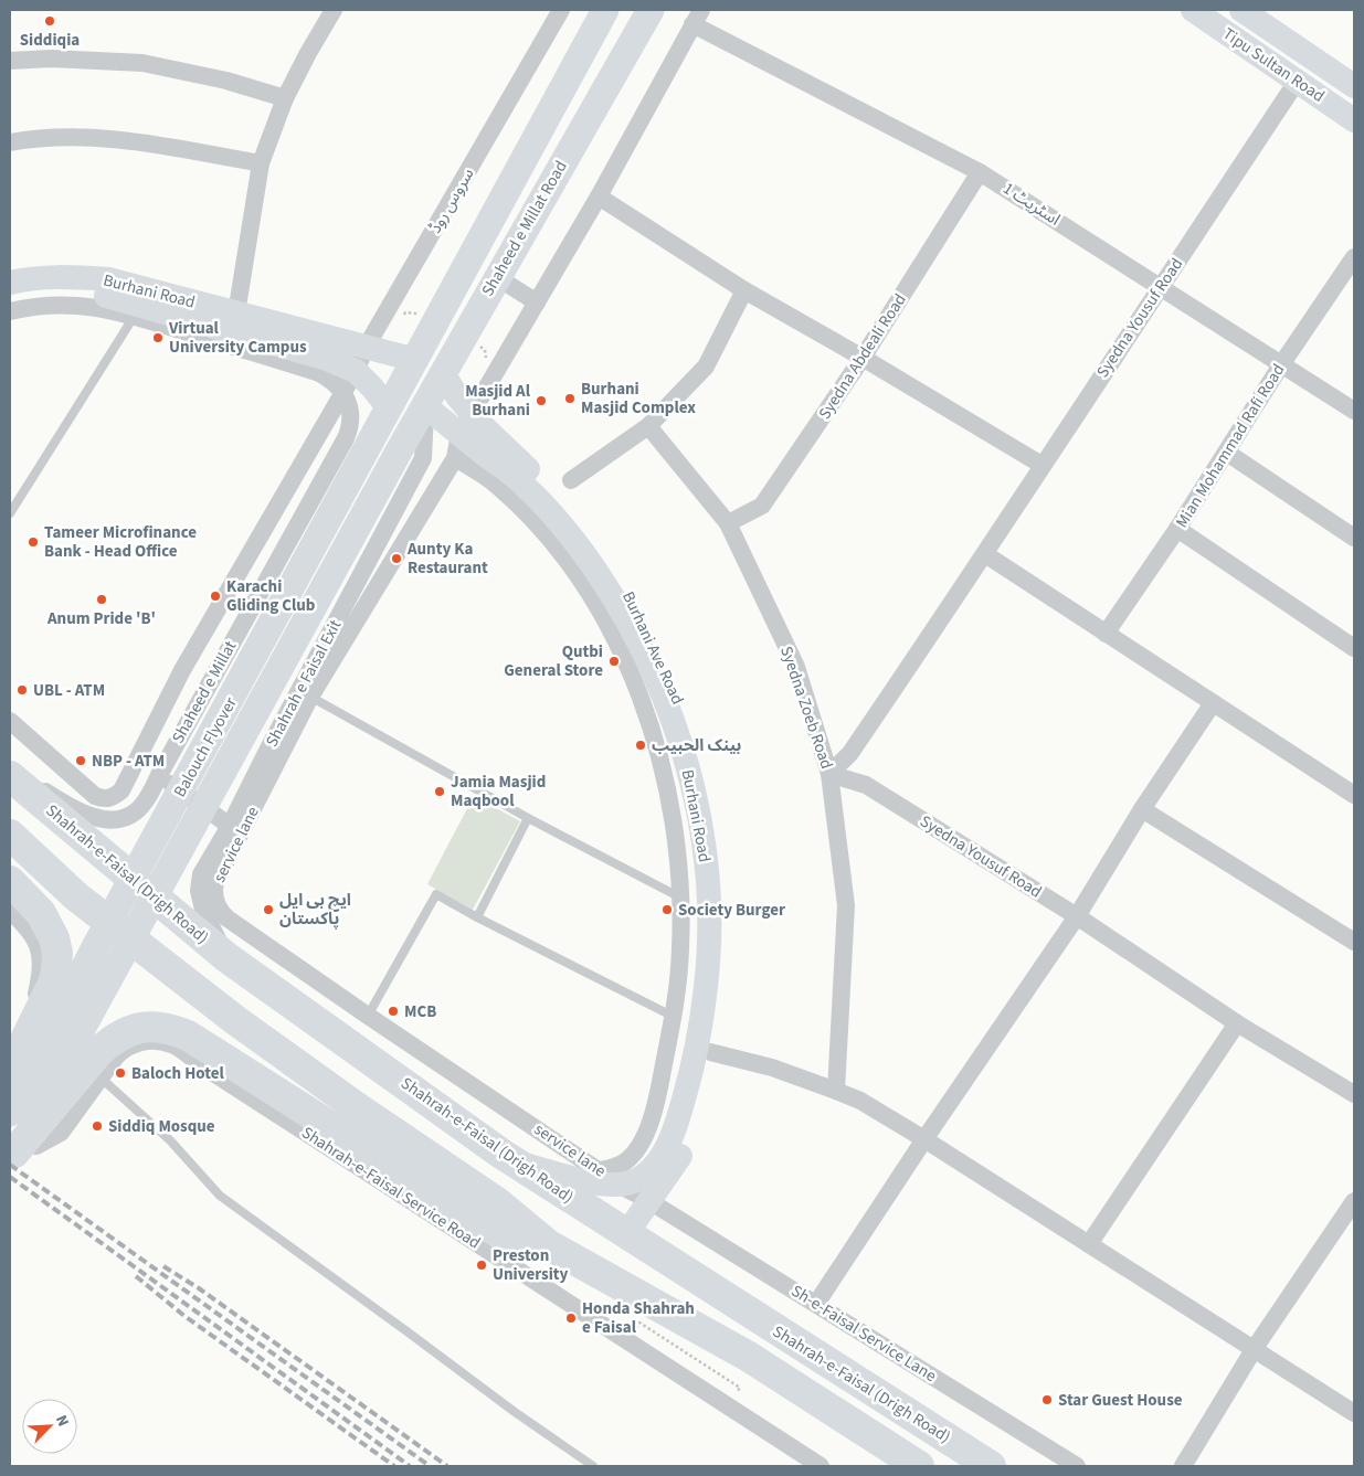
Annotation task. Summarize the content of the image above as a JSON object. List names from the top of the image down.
{
  "streets": {
    "highway": ["Shahrah-e-Faisal (Drigh Road)"],
    "main road": ["Shaheed e Millat Road", "Balouch Flyover"],
    "street": [
      "Tipu Sultan Road",
      "سروس روڈ",
      "اسٹریٹ 1",
      "Burhani Road",
      "Syedna Yousuf Road",
      "Syedna Abdeali Road",
      "Mian Mohammad Rafi Road",
      "Burhani Ave Road",
      "Shahrah e Faisal Exit",
      "Shaheed e Millat",
      "Syedna Zoeb Road",
      "service lane",
      "Shahrah-e-Faisal Service Road",
      "Sh-e-Faisal Service Lane"
    ]
  },
  "crossings": [
    ["Tipu Sultan Road", "Syedna Yousuf Road"],
    ["سروس روڈ", "Burhani Road"],
    ["سروس روڈ", "Shaheed e Millat"],
    ["اسٹریٹ 1", "Syedna Yousuf Road"],
    ["اسٹریٹ 1", "Syedna Abdeali Road"],
    ["اسٹریٹ 1", "Mian Mohammad Rafi Road"],
    ["اسٹریٹ 1", "service lane"],
    ["Shaheed e Millat Road", "Burhani Road"],
    ["Shaheed e Millat Road", "Burhani Ave Road"],
    ["Shaheed e Millat Road", "Shahrah e Faisal Exit"],
    ["Shaheed e Millat Road", "Balouch Flyover"],
    ["Burhani Road", "Burhani Ave Road"],
    ["Burhani Road", "Shahrah e Faisal Exit"],
    ["Burhani Road", "Shaheed e Millat"],
    ["Burhani Road", "Balouch Flyover"],
    ["Burhani Road", "service lane"],
    ["Syedna Yousuf Road", "Syedna Zoeb Road"],
    ["Syedna Abdeali Road", "Syedna Zoeb Road"],
    ["Burhani Ave Road", "service lane"],
    ["Shahrah e Faisal Exit", "Shahrah-e-Faisal (Drigh Road)"],
    ["Balouch Flyover", "Shahrah-e-Faisal Service Road"],
    ["service lane", "Sh-e-Faisal Service Lane"]
  ],
  "places": [
    "Siddiqia",
    "Virtual University Campus",
    "Burhani Masjid Complex",
    "Masjid Al Burhani",
    "Tameer Microfinance Bank - Head Office",
    "Aunty Ka Restaurant",
    "Karachi Gliding Club",
    "Anum Pride 'B'",
    "Qutbi General Store",
    "UBL - ATM",
    "بينک الحبيب",
    "NBP - ATM",
    "Jamia Masjid Maqbool",
    "ایچ بی ایل پاکستان",
    "Society Burger",
    "MCB",
    "Baloch Hotel",
    "Siddiq Mosque",
    "Preston University",
    "Honda Shahrah e Faisal",
    "Star Guest House"
  ],
  "north": "top right"
}
